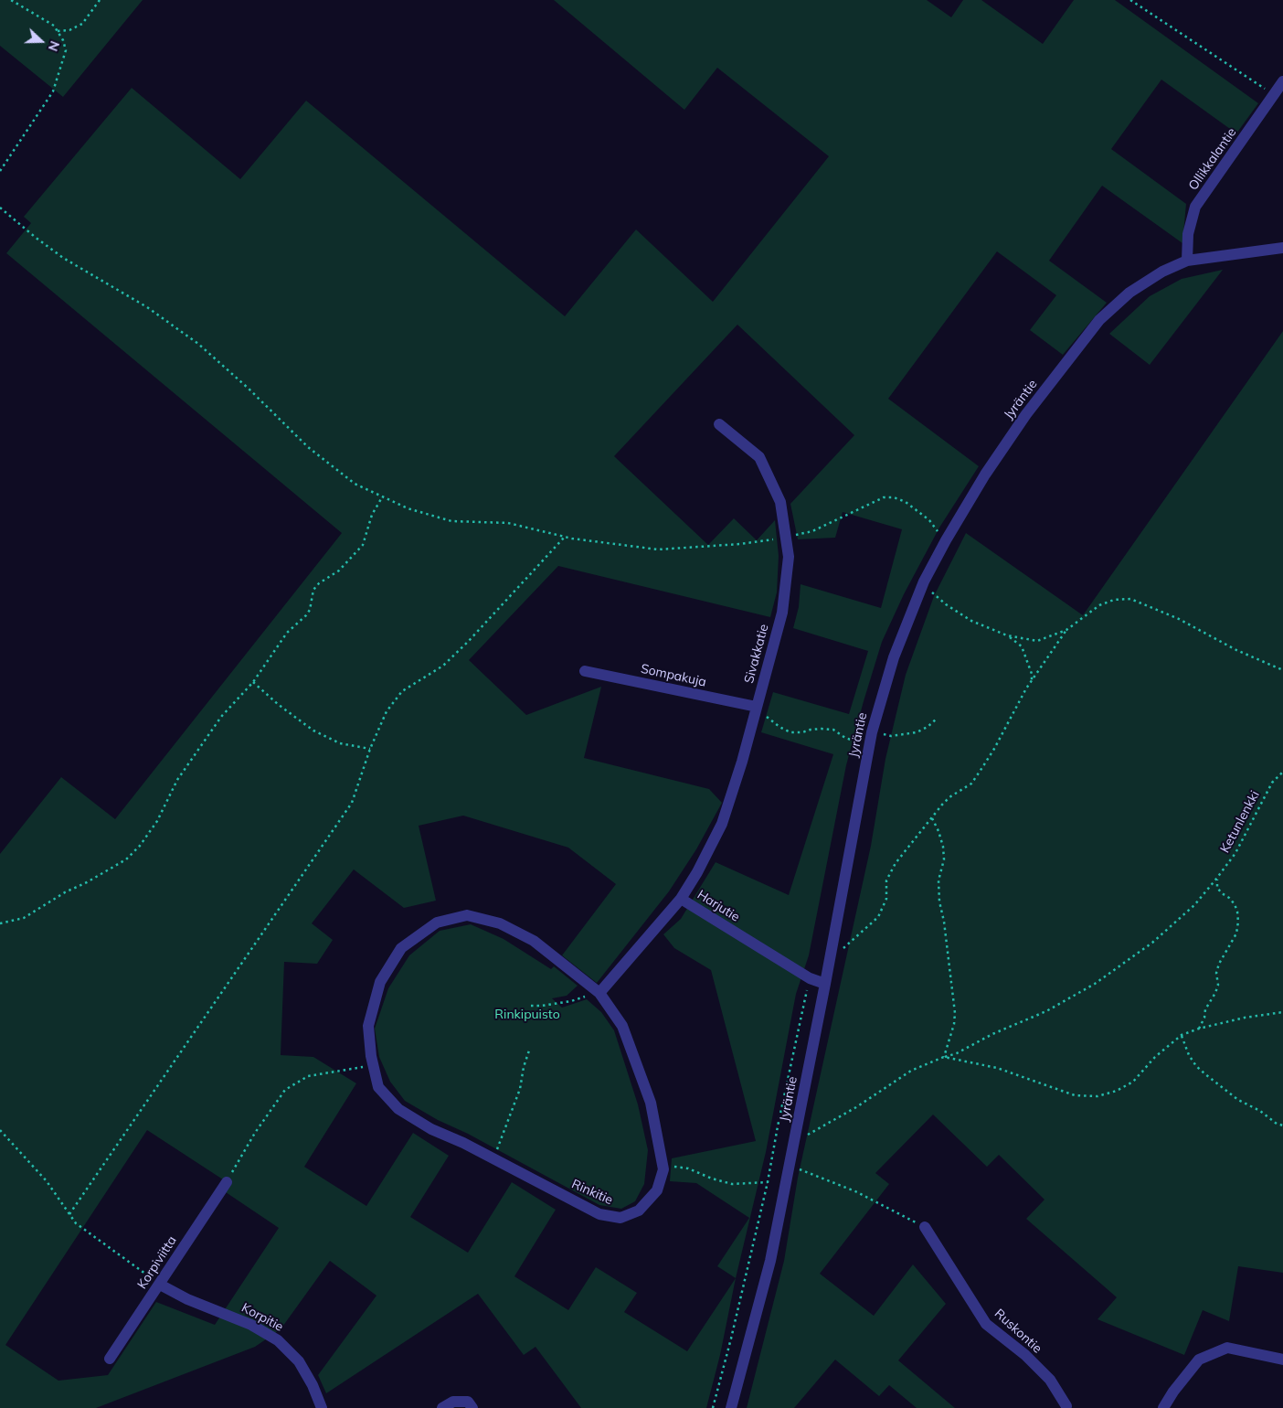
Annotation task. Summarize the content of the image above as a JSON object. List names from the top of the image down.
{
  "streets": {
    "street": [
      "Ollikkalantie",
      "Jyräntie",
      "Sivakkatie",
      "Sompakuja",
      "Harjutie",
      "Rinkitie",
      "Korpiviitta",
      "Korpitie",
      "Ruskontie"
    ],
    "path": ["Ketunlenkki"]
  },
  "crossings": [
    ["Ollikkalantie", "Jyräntie"],
    ["Jyräntie", "Ketunlenkki"],
    ["Jyräntie", "Harjutie"],
    ["Sivakkatie", "Sompakuja"],
    ["Sivakkatie", "Harjutie"],
    ["Harjutie", "Rinkitie"],
    ["Korpiviitta", "Korpitie"]
  ],
  "parks": ["Rinkipuisto"],
  "north": "right"
}
